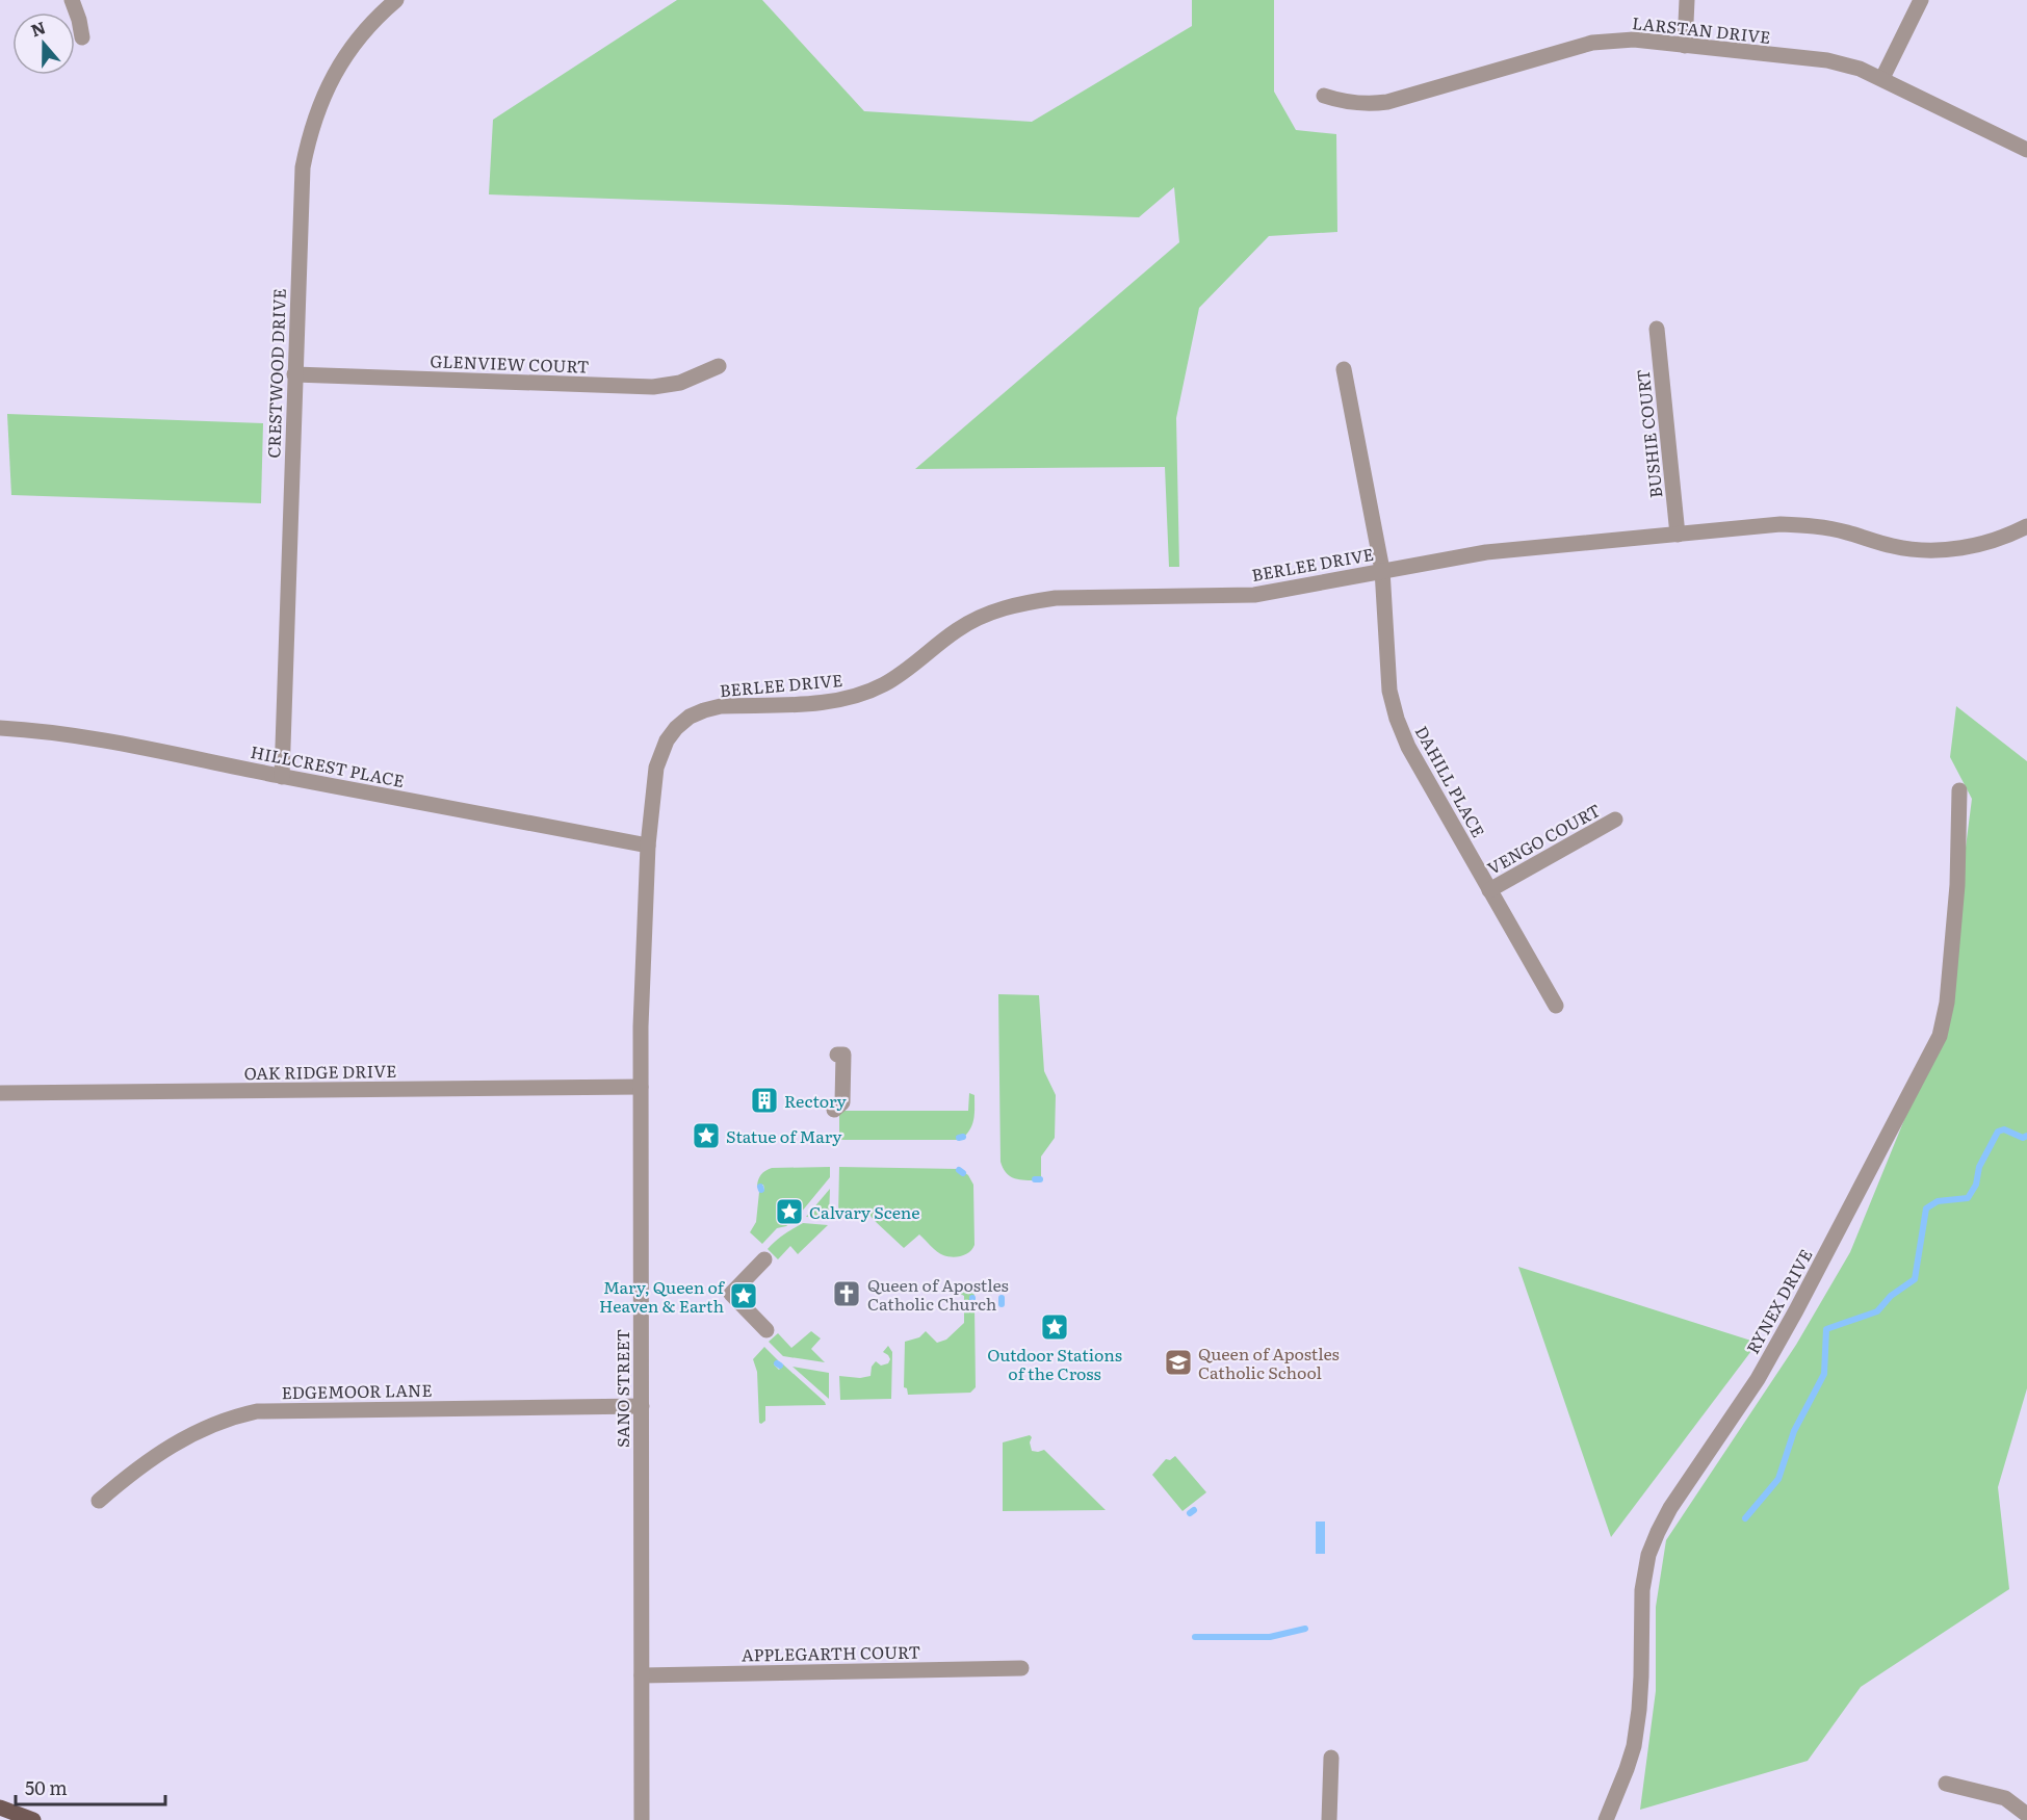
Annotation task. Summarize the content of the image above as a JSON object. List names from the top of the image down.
{
  "streets": {
    "street": [
      "LARSTAN DRIVE",
      "GLENVIEW COURT",
      "CRESTWOOD DRIVE",
      "BUSHIE COURT",
      "BERLEE DRIVE",
      "HILLCREST PLACE",
      "DAHILL PLACE",
      "VENGO COURT",
      "OAK RIDGE DRIVE",
      "RYNEX DRIVE",
      "SANO STREET",
      "EDGEMOOR LANE",
      "APPLEGARTH COURT"
    ]
  },
  "crossings": [
    ["GLENVIEW COURT", "CRESTWOOD DRIVE"],
    ["CRESTWOOD DRIVE", "HILLCREST PLACE"],
    ["BUSHIE COURT", "BERLEE DRIVE"],
    ["BERLEE DRIVE", "HILLCREST PLACE"],
    ["BERLEE DRIVE", "DAHILL PLACE"],
    ["BERLEE DRIVE", "SANO STREET"],
    ["HILLCREST PLACE", "SANO STREET"],
    ["DAHILL PLACE", "VENGO COURT"],
    ["OAK RIDGE DRIVE", "SANO STREET"],
    ["SANO STREET", "EDGEMOOR LANE"],
    ["SANO STREET", "APPLEGARTH COURT"]
  ],
  "places": {
    "building": ["Rectory"],
    "place": [
      "Statue of Mary",
      "Calvary Scene",
      "Mary, Queen of Heaven & Earth",
      "Outdoor Stations of the Cross"
    ],
    "church": ["Queen of Apostles Catholic Church"],
    "school or university": ["Queen of Apostles Catholic School"]
  },
  "scale_bar": "50 m",
  "north": "top"
}
